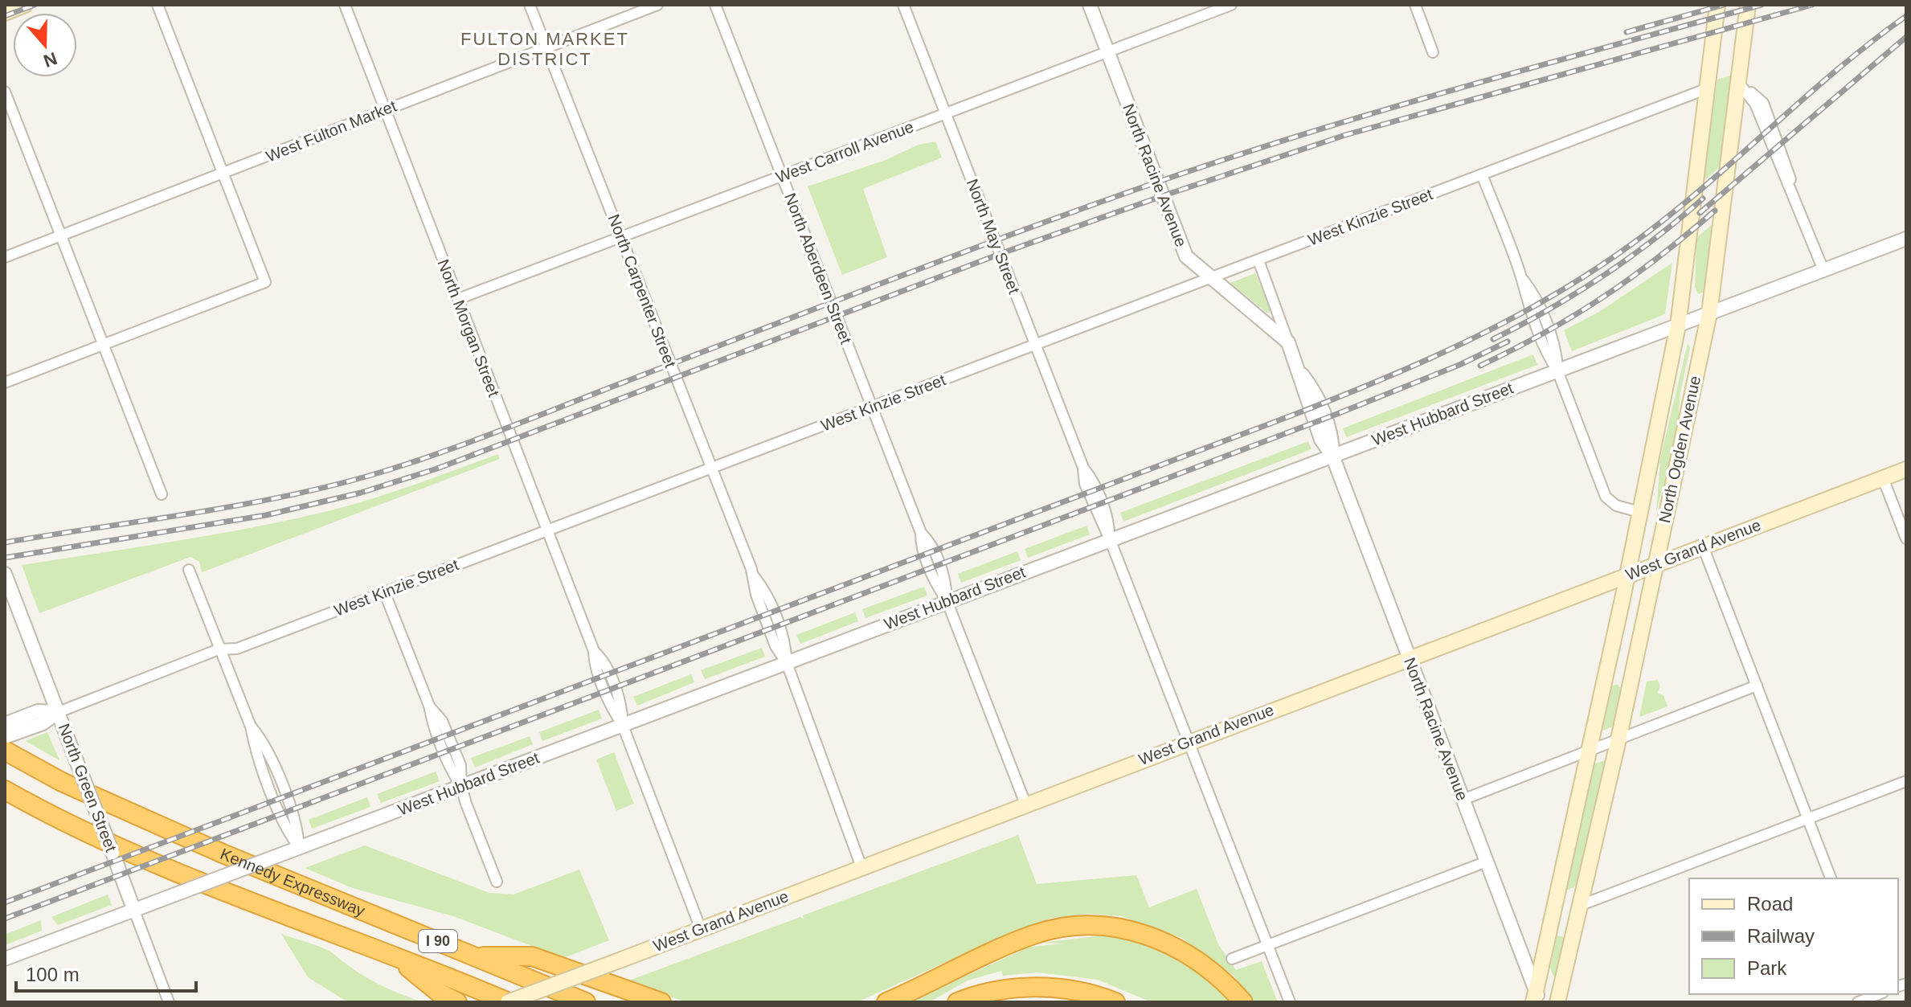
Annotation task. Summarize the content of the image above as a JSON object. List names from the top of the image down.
{
  "streets": {
    "highway": ["Kennedy Expressway", "I 90"],
    "main road": ["North Ogden Avenue", "West Grand Avenue"],
    "street": [
      "West Fulton Market",
      "West Carroll Avenue",
      "North Racine Avenue",
      "West Kinzie Street",
      "North May Street",
      "North Aberdeen Street",
      "North Carpenter Street",
      "North Morgan Street",
      "West Hubbard Street",
      "North Green Street"
    ]
  },
  "crossings": [
    ["West Fulton Market", "North Carpenter Street"],
    ["West Fulton Market", "North Morgan Street"],
    ["West Carroll Avenue", "North Racine Avenue"],
    ["West Carroll Avenue", "North May Street"],
    ["West Carroll Avenue", "North Aberdeen Street"],
    ["West Carroll Avenue", "North Carpenter Street"],
    ["West Carroll Avenue", "North Morgan Street"],
    ["North Racine Avenue", "West Kinzie Street"],
    ["North Racine Avenue", "West Hubbard Street"],
    ["North Racine Avenue", "North Ogden Avenue"],
    ["North Racine Avenue", "West Grand Avenue"],
    ["West Kinzie Street", "North May Street"],
    ["West Kinzie Street", "North Aberdeen Street"],
    ["West Kinzie Street", "North Carpenter Street"],
    ["West Kinzie Street", "North Morgan Street"],
    ["West Kinzie Street", "North Ogden Avenue"],
    ["West Kinzie Street", "North Green Street"],
    ["North May Street", "West Hubbard Street"],
    ["North May Street", "West Grand Avenue"],
    ["North Aberdeen Street", "West Hubbard Street"],
    ["North Aberdeen Street", "West Grand Avenue"],
    ["North Carpenter Street", "West Hubbard Street"],
    ["North Carpenter Street", "West Grand Avenue"],
    ["North Morgan Street", "West Hubbard Street"],
    ["North Morgan Street", "West Grand Avenue"],
    ["West Hubbard Street", "North Ogden Avenue"],
    ["West Hubbard Street", "North Green Street"],
    ["North Ogden Avenue", "West Grand Avenue"],
    ["West Grand Avenue", "Kennedy Expressway"]
  ],
  "districts": ["FULTON MARKET DISTRICT"],
  "legend": ["Road", "Railway", "Park"],
  "scale_bar": "100 m",
  "north": "bottom"
}
